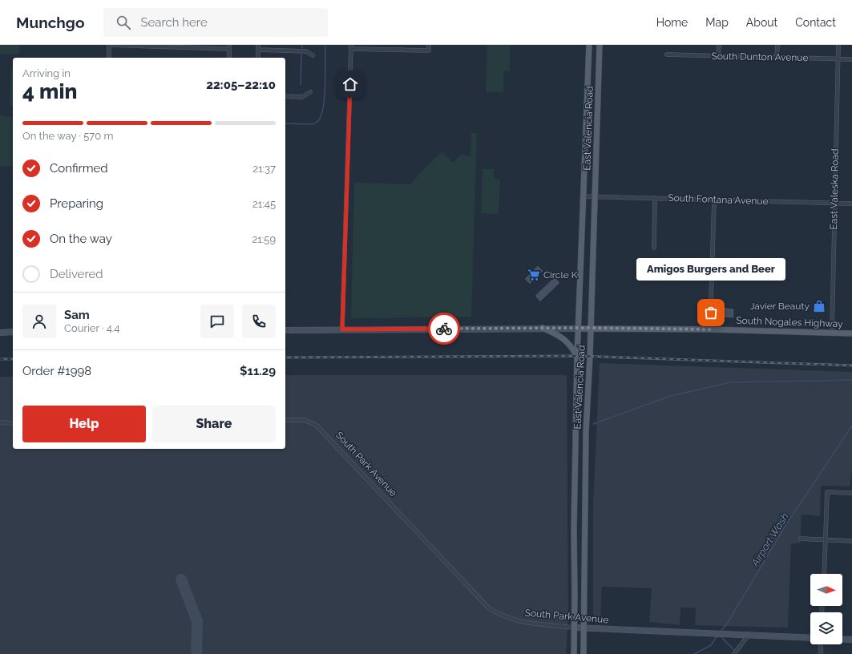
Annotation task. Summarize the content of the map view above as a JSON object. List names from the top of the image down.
{
  "streets": {
    "main road": ["East Valencia Road", "South Nogales Highway", "South Park Avenue"],
    "street": ["South Dunton Avenue", "East Valeska Road", "South Fontana Avenue"]
  },
  "crossings": [
    ["South Dunton Avenue", "East Valeska Road"],
    ["East Valencia Road", "South Fontana Avenue"],
    ["East Valencia Road", "South Nogales Highway"],
    ["East Valencia Road", "South Park Avenue"],
    ["East Valeska Road", "South Fontana Avenue"],
    ["East Valeska Road", "South Nogales Highway"]
  ],
  "water": ["Airport Wash"],
  "places": {
    "supermarket": ["Circle K"],
    "shop": ["Javier Beauty"],
    "other": ["Amigos Burgers and Beer"]
  },
  "north": "right",
  "page": {
    "header": "Munchgo",
    "search": "Search here",
    "nav": [
      "Home",
      "Map",
      "About",
      "Contact"
    ],
    "heading": ["4 min", "Arriving in", "22:05–22:10"],
    "panel": [
      "Sam",
      "Courier · 4.4",
      "Order #1998",
      "$11.29"
    ],
    "bar": "On the way · 570 m",
    "list": [
      ["Confirmed", "21:37"],
      ["Preparing", "21:45"],
      ["On the way", "21:59"],
      "Delivered"
    ],
    "bubble": "Amigos Burgers and Beer",
    "buttons": ["Help", "Share"]
  }
}
